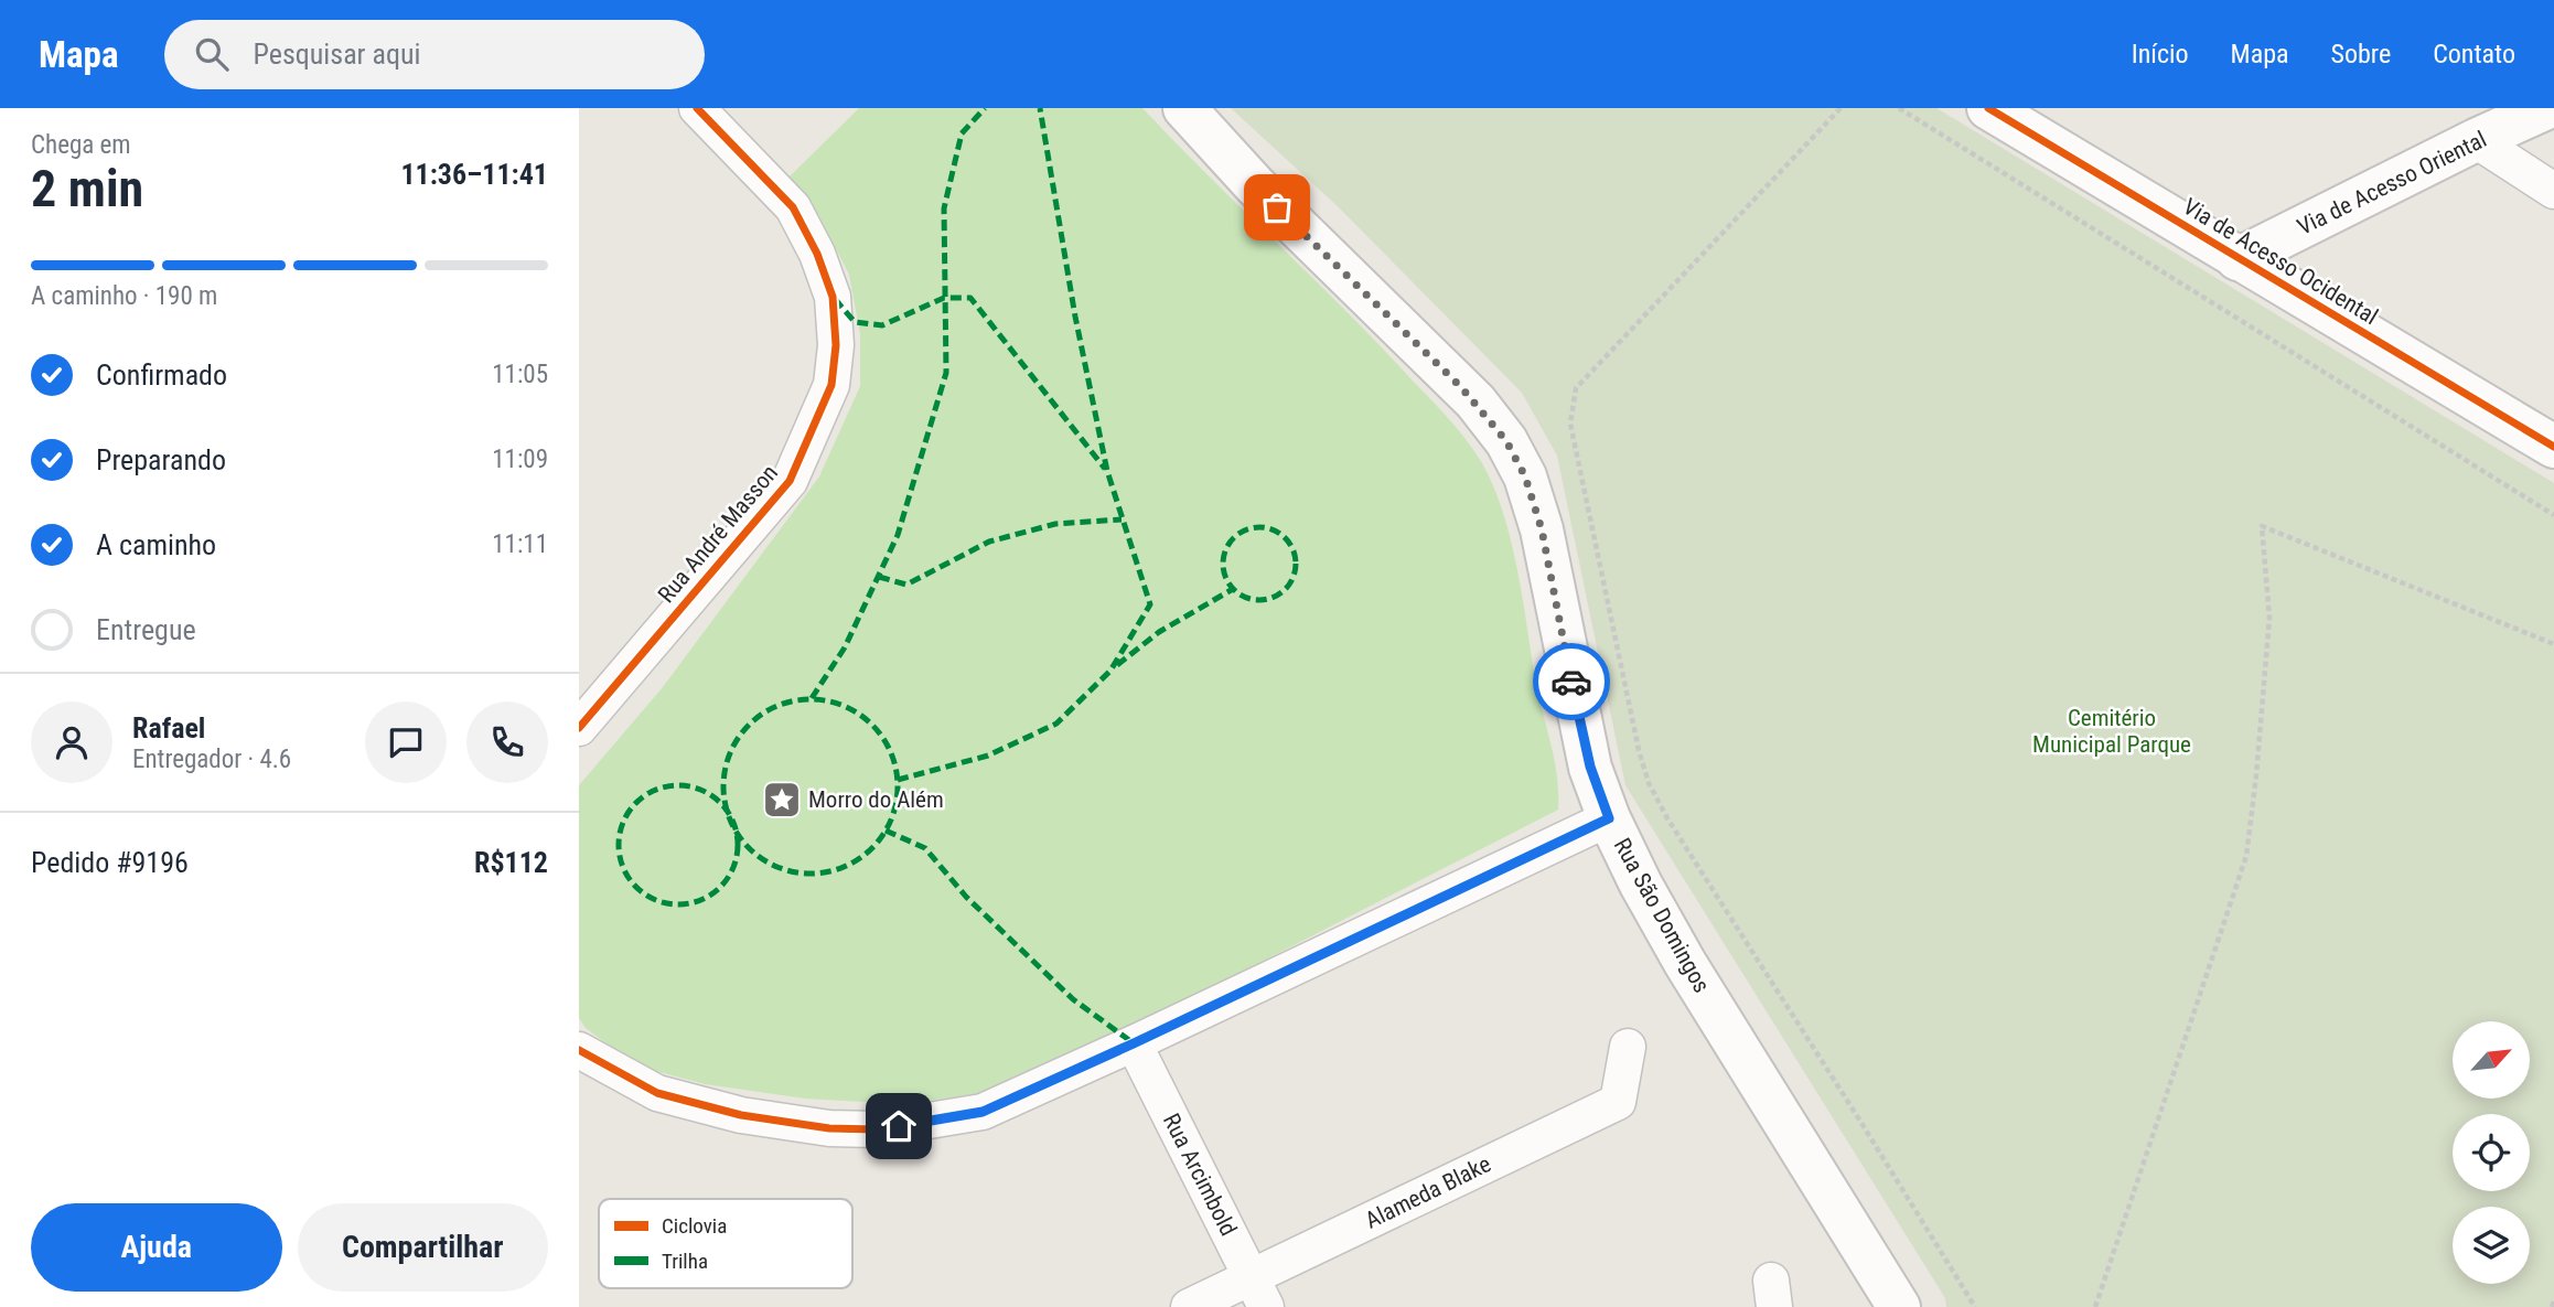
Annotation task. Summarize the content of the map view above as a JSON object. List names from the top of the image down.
{
  "streets": {
    "main road": ["Via de Acesso Oriental", "Via de Acesso Ocidental", "Rua São Domingos"],
    "street": ["Rua André Masson", "Rua Arcimbold", "Alameda Blake"]
  },
  "crossings": [
    ["Via de Acesso Oriental", "Via de Acesso Ocidental"],
    ["Rua Arcimbold", "Alameda Blake"]
  ],
  "parks": ["Cemitério Municipal Parque"],
  "places": {
    "place": ["Morro do Além"]
  },
  "legend": ["Ciclovia", "Trilha"],
  "north": "top right",
  "page": {
    "header": "Mapa",
    "search": "Pesquisar aqui",
    "nav": [
      "Início",
      "Mapa",
      "Sobre",
      "Contato"
    ],
    "heading": ["2 min", "Chega em", "11:36–11:41"],
    "panel": [
      "Rafael",
      "Entregador · 4.6",
      "Pedido #9196",
      "R$112"
    ],
    "bar": "A caminho · 190 m",
    "list": [
      ["Confirmado", "11:05"],
      ["Preparando", "11:09"],
      ["A caminho", "11:11"],
      "Entregue"
    ],
    "buttons": ["Ajuda", "Compartilhar"]
  }
}
